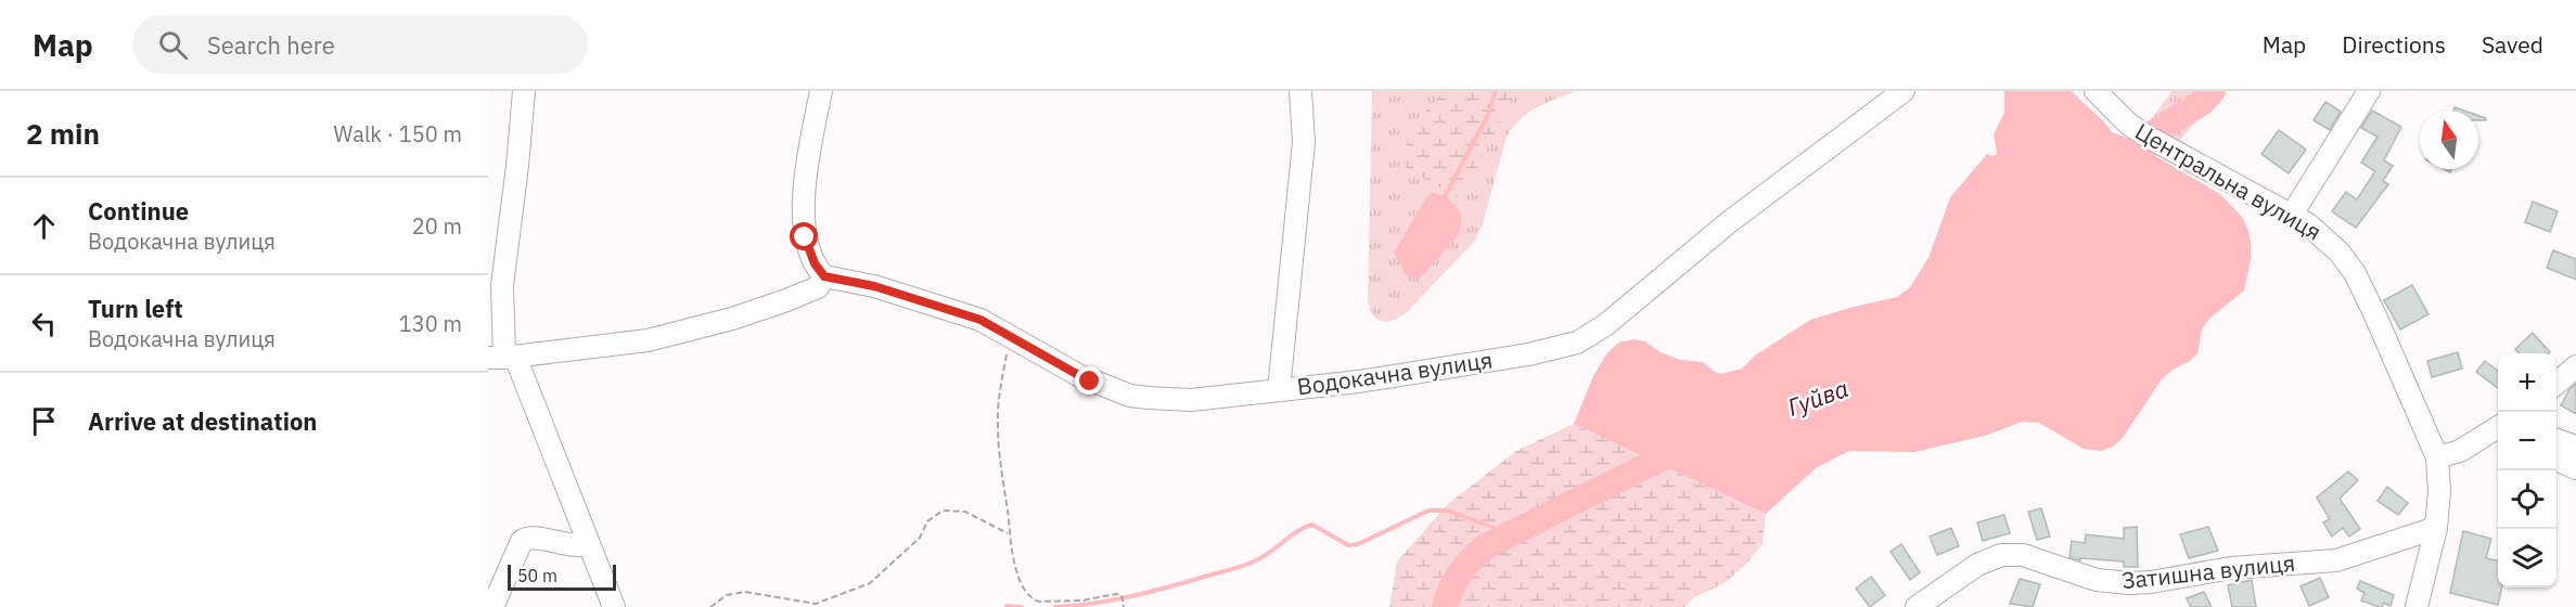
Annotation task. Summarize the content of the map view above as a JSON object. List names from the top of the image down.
{
  "streets": {
    "street": ["Центральна вулиця", "Водокачна вулиця", "Затишна вулиця"]
  },
  "crossings": [
    ["Центральна вулиця", "Затишна вулиця"]
  ],
  "water": ["Гуйва"],
  "scale_bar": "50 m",
  "north": "top",
  "page": {
    "header": "Map",
    "search": "Search here",
    "nav": ["Map", "Directions", "Saved"],
    "heading": ["2 min", "Walk · 150 m"],
    "list": [
      ["Continue", "Водокачна вулиця", "20 m"],
      ["Turn left", "Водокачна вулиця", "130 m"],
      "Arrive at destination"
    ],
    "map_buttons": ["+", "−"],
    "scale": "50 m"
  }
}
